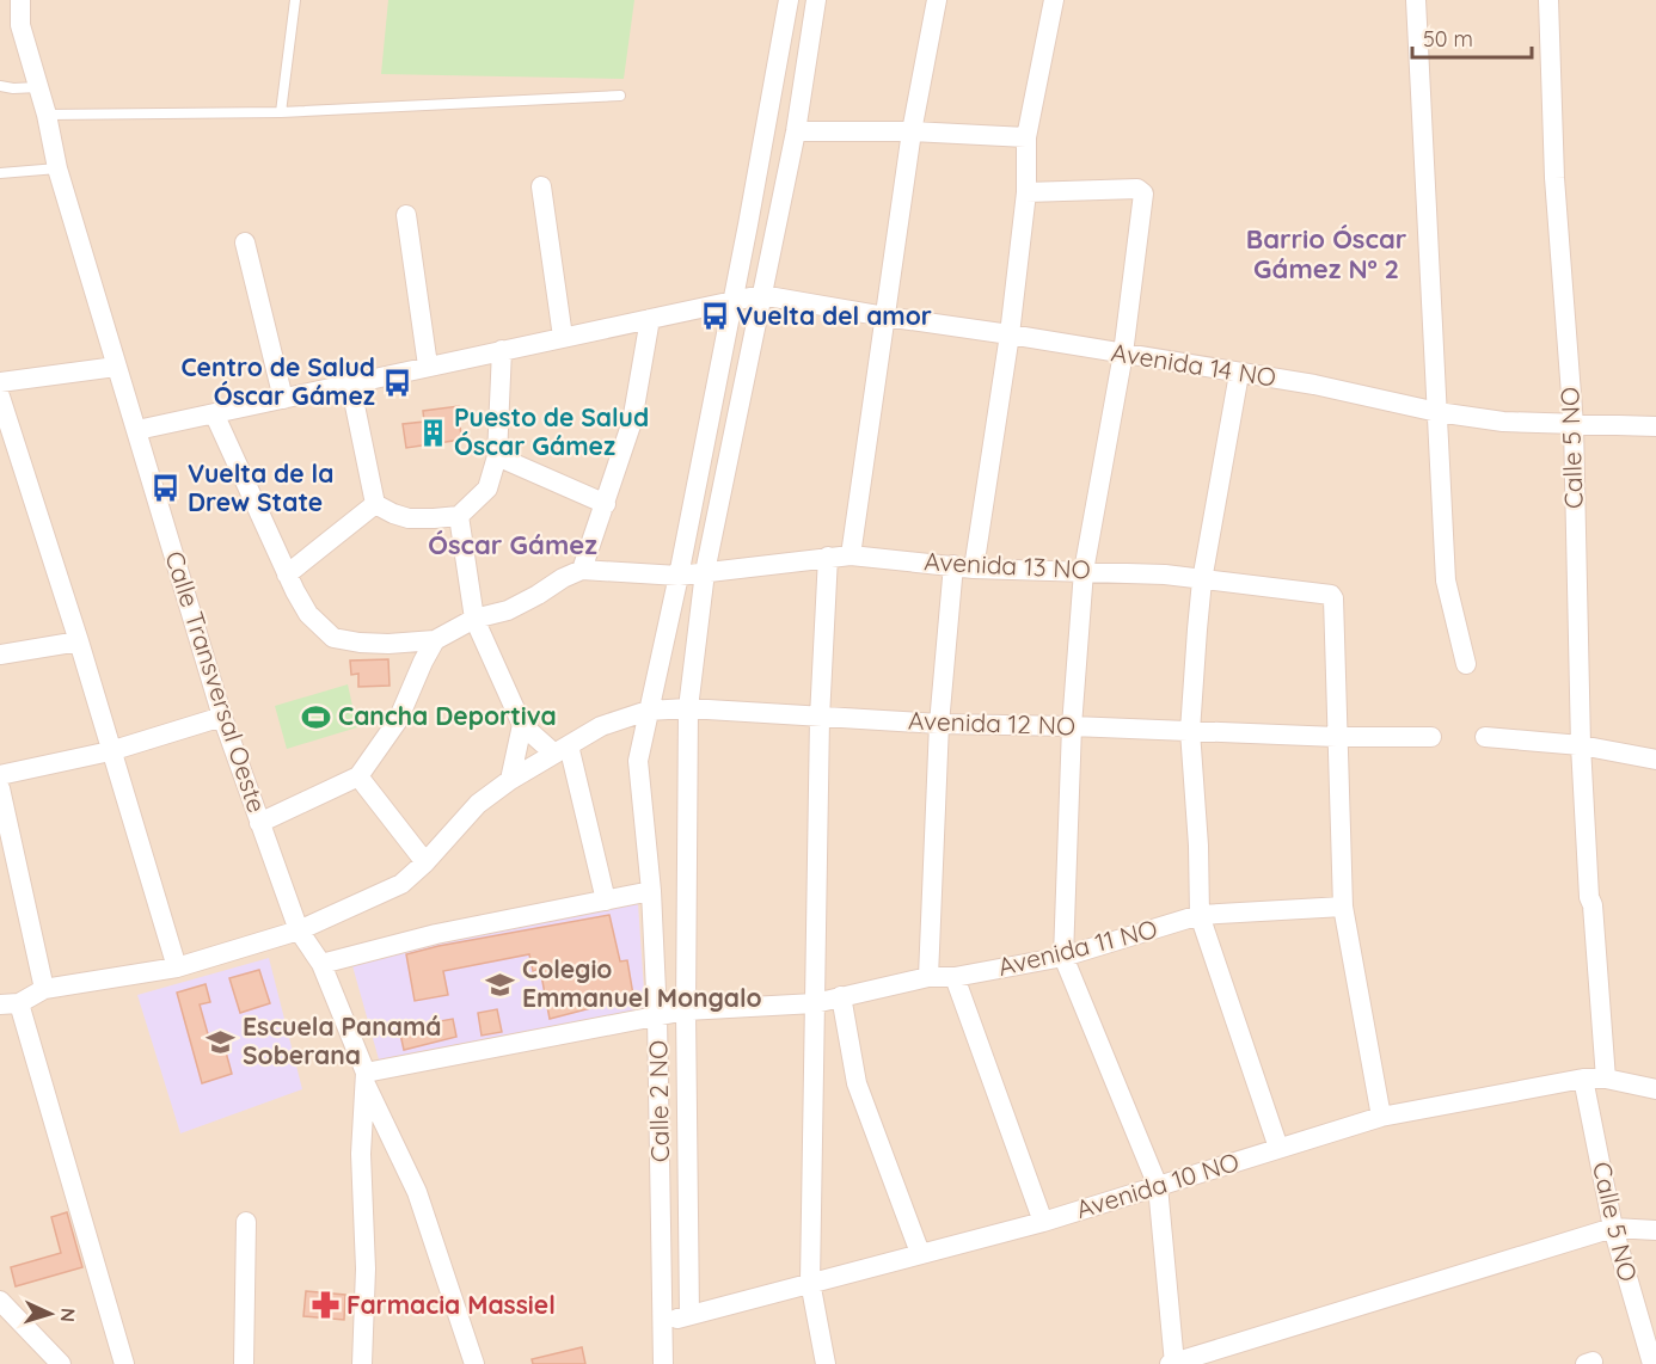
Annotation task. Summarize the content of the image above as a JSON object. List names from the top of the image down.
{
  "streets": {
    "street": [
      "Avenida 14 NO",
      "Calle 5 NO",
      "Avenida 13 NO",
      "Calle Transversal Oeste",
      "Avenida 12 NO",
      "Avenida 11 NO",
      "Calle 2 NO",
      "Avenida 10 NO"
    ]
  },
  "crossings": [
    ["Avenida 14 NO", "Calle 5 NO"],
    ["Avenida 14 NO", "Calle Transversal Oeste"],
    ["Avenida 14 NO", "Calle 2 NO"],
    ["Calle 5 NO", "Avenida 10 NO"],
    ["Avenida 13 NO", "Avenida 12 NO"],
    ["Avenida 13 NO", "Calle 2 NO"],
    ["Calle Transversal Oeste", "Avenida 12 NO"],
    ["Calle Transversal Oeste", "Avenida 11 NO"],
    ["Avenida 12 NO", "Calle 2 NO"],
    ["Avenida 11 NO", "Calle 2 NO"],
    ["Calle 2 NO", "Avenida 10 NO"]
  ],
  "districts": ["Barrio Óscar Gámez Nº 2", "Óscar Gámez"],
  "places": {
    "bus stop": ["Vuelta del amor", "Centro de Salud Óscar Gámez", "Vuelta de la Drew State"],
    "building": ["Puesto de Salud Óscar Gámez"],
    "sports": ["Cancha Deportiva"],
    "school or university": ["Colegio Emmanuel Mongalo", "Escuela Panamá Soberana"],
    "pharmacy": ["Farmacia Massiel"]
  },
  "scale_bar": "50 m",
  "north": "right"
}
